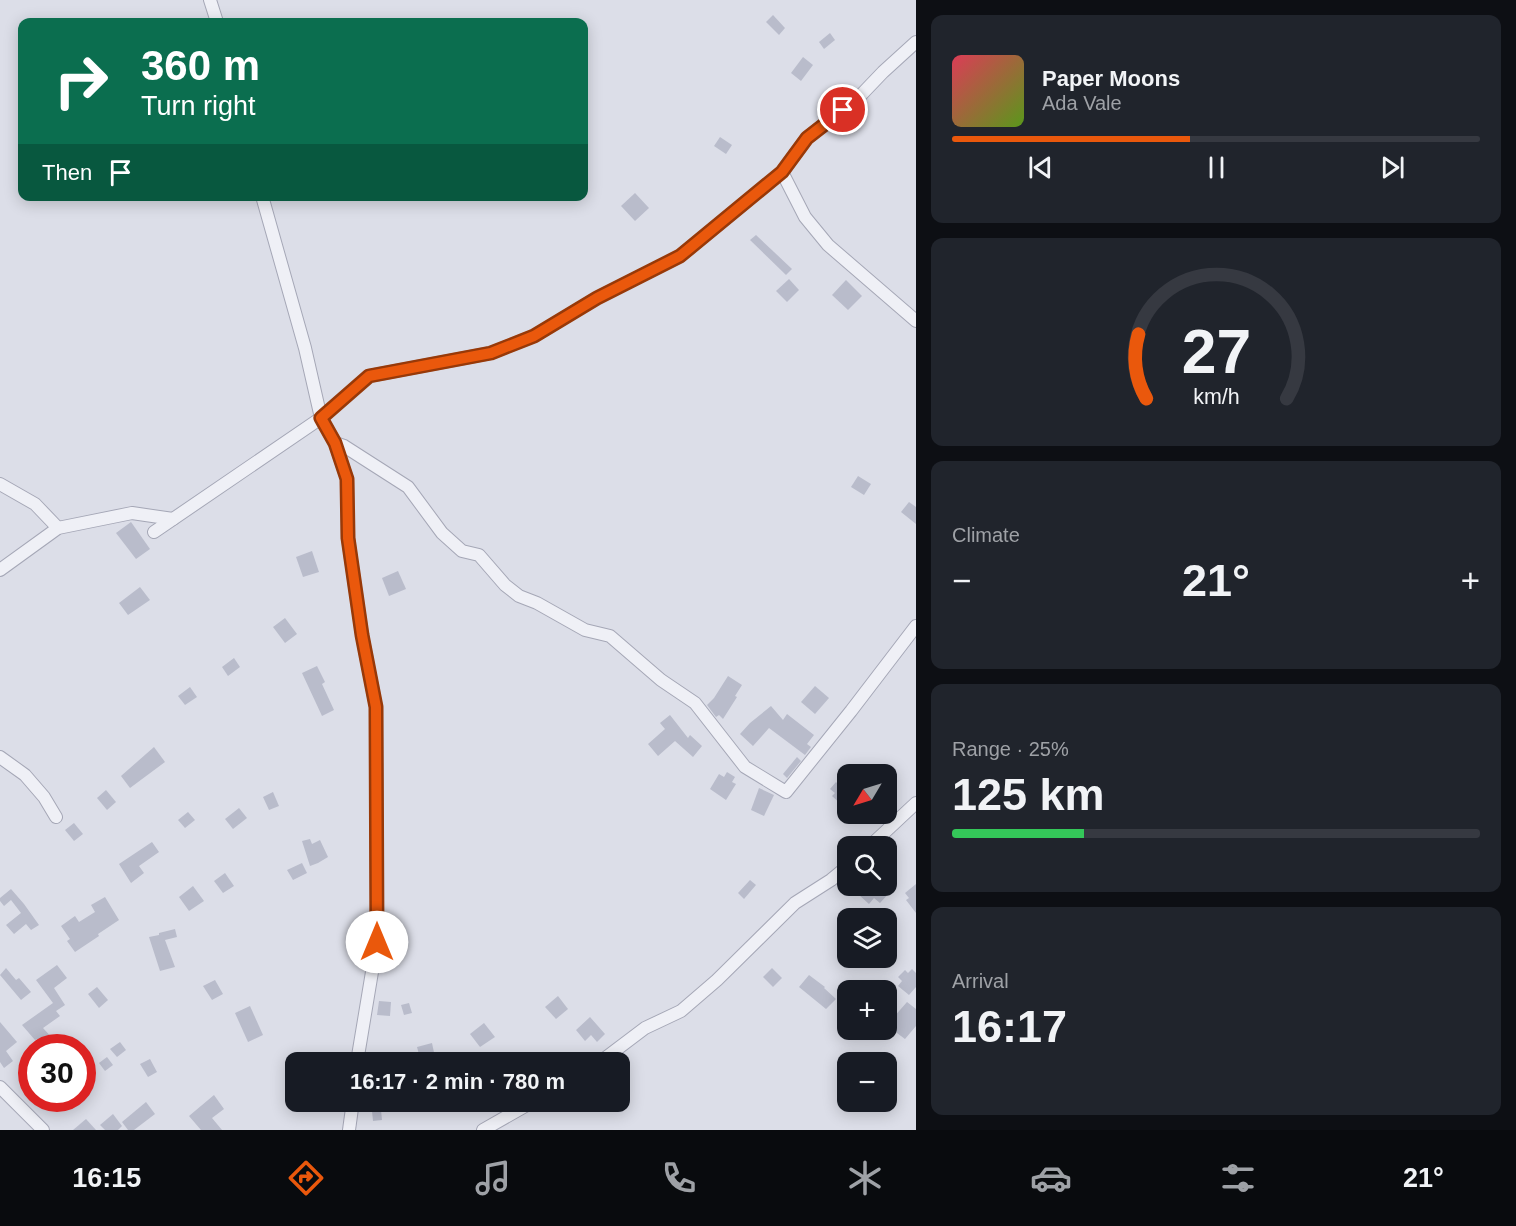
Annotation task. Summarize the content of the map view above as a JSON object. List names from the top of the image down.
{
  "north": "bottom left",
  "page": {
    "turn": ["360 m", "Turn right"],
    "song": ["Paper Moons", "Ada Vale"],
    "then": "Then",
    "tile": [
      "Climate",
      ["Range · 25%", "125 km"],
      ["Arrival", "16:17"]
    ],
    "heat": ["−", "21°", "+"],
    "map_buttons": ["+", "−"],
    "limit": "30",
    "trip": "16:17 · 2 min · 780 m",
    "tabs": ["16:15", "21°"],
    "gauge": ["27", "km/h"]
  }
}
